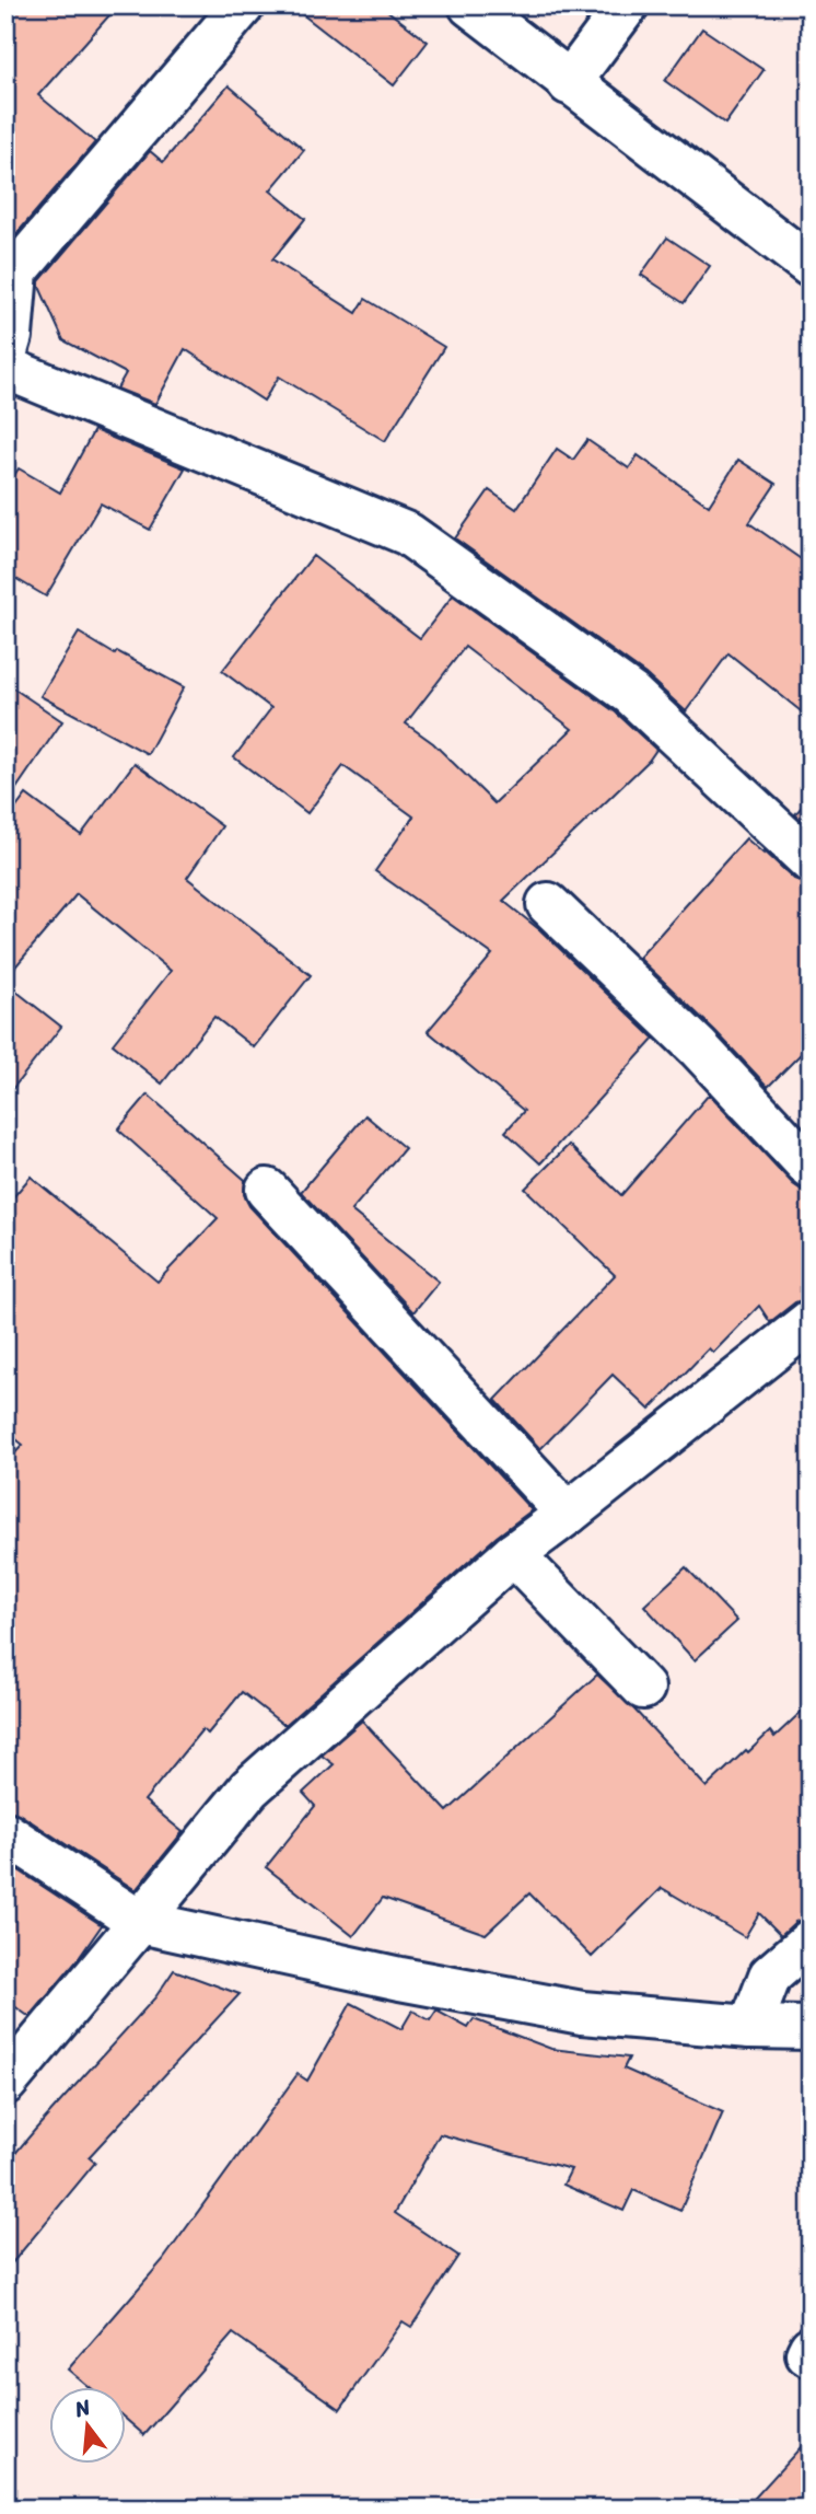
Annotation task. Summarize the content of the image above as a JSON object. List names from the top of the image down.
{
  "north": "top"
}
